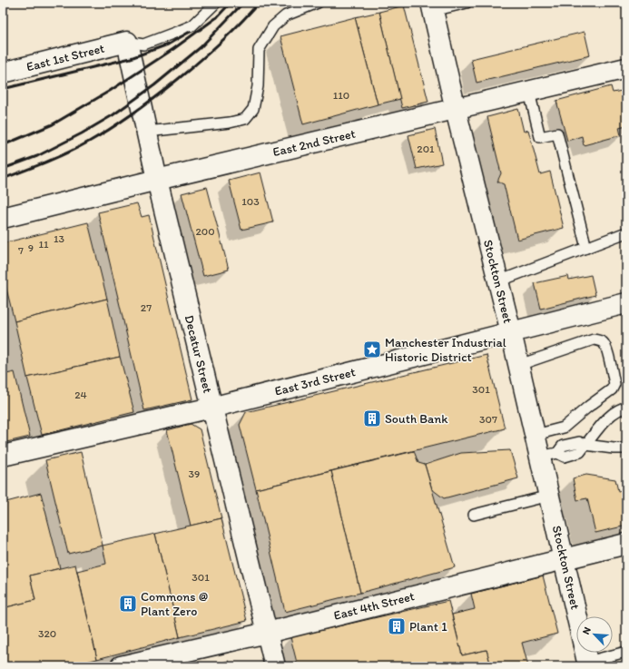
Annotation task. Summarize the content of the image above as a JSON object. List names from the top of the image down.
{
  "streets": {
    "street": [
      "East 1st Street",
      "East 2nd Street",
      "Stockton Street",
      "Decatur Street",
      "East 3rd Street",
      "East 4th Street"
    ]
  },
  "crossings": [
    ["East 1st Street", "Decatur Street"],
    ["East 2nd Street", "Stockton Street"],
    ["East 2nd Street", "Decatur Street"],
    ["Stockton Street", "East 3rd Street"],
    ["Stockton Street", "East 4th Street"],
    ["Decatur Street", "East 3rd Street"],
    ["Decatur Street", "East 4th Street"]
  ],
  "places": {
    "place": ["Manchester Industrial Historic District"],
    "building": ["South Bank", "Commons @ Plant Zero", "Plant 1"]
  },
  "house_numbers": [
    "110",
    "201",
    "103",
    "200",
    "13",
    "11",
    "9",
    "7",
    "27",
    "301",
    "24",
    "307",
    "39",
    "301",
    "320"
  ],
  "north": "top left"
}
